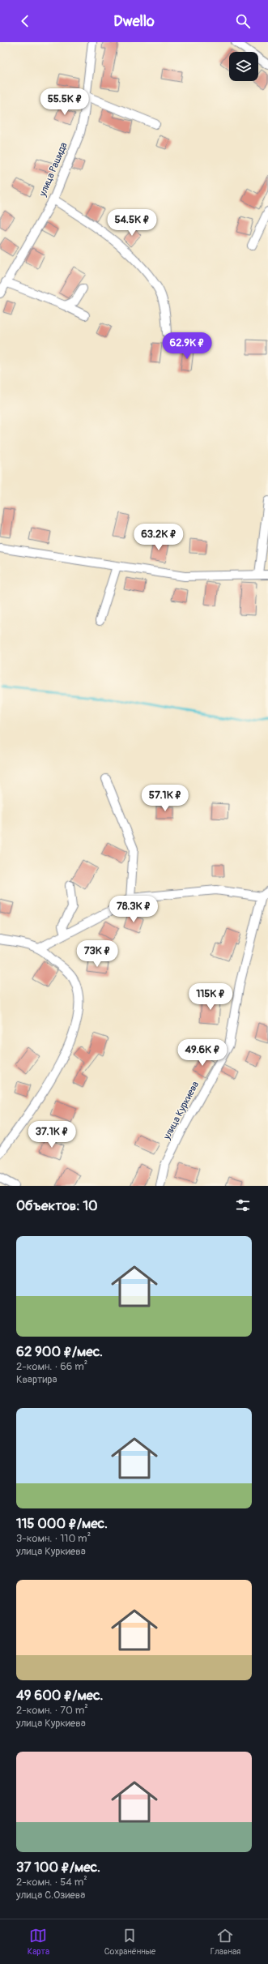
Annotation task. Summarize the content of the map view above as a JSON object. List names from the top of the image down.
{
  "streets": {
    "street": ["улица Рашида", "улица Куркиева"]
  },
  "page": {
    "header": "Dwello",
    "price": [
      "55.5K ₽",
      "54.5K ₽",
      "62.9K ₽",
      "63.2K ₽",
      "57.1K ₽",
      "78.3K ₽",
      "73K ₽",
      "115K ₽",
      "49.6K ₽",
      "37.1K ₽"
    ],
    "heading": "Объектов: 10",
    "list": [
      {
        "name": "62 900 ₽/мес.",
        "note": "2-комн. · 66 m² · Квартира"
      },
      {
        "name": "115 000 ₽/мес.",
        "note": "3-комн. · 110 m² · улица Куркиева"
      },
      {
        "name": "49 600 ₽/мес.",
        "note": "2-комн. · 70 m² · улица Куркиева"
      },
      {
        "name": "37 100 ₽/мес.",
        "note": "2-комн. · 54 m² · улица С.Озиева"
      }
    ],
    "tabs": ["Карта", "Сохранённые", "Главная"]
  }
}
